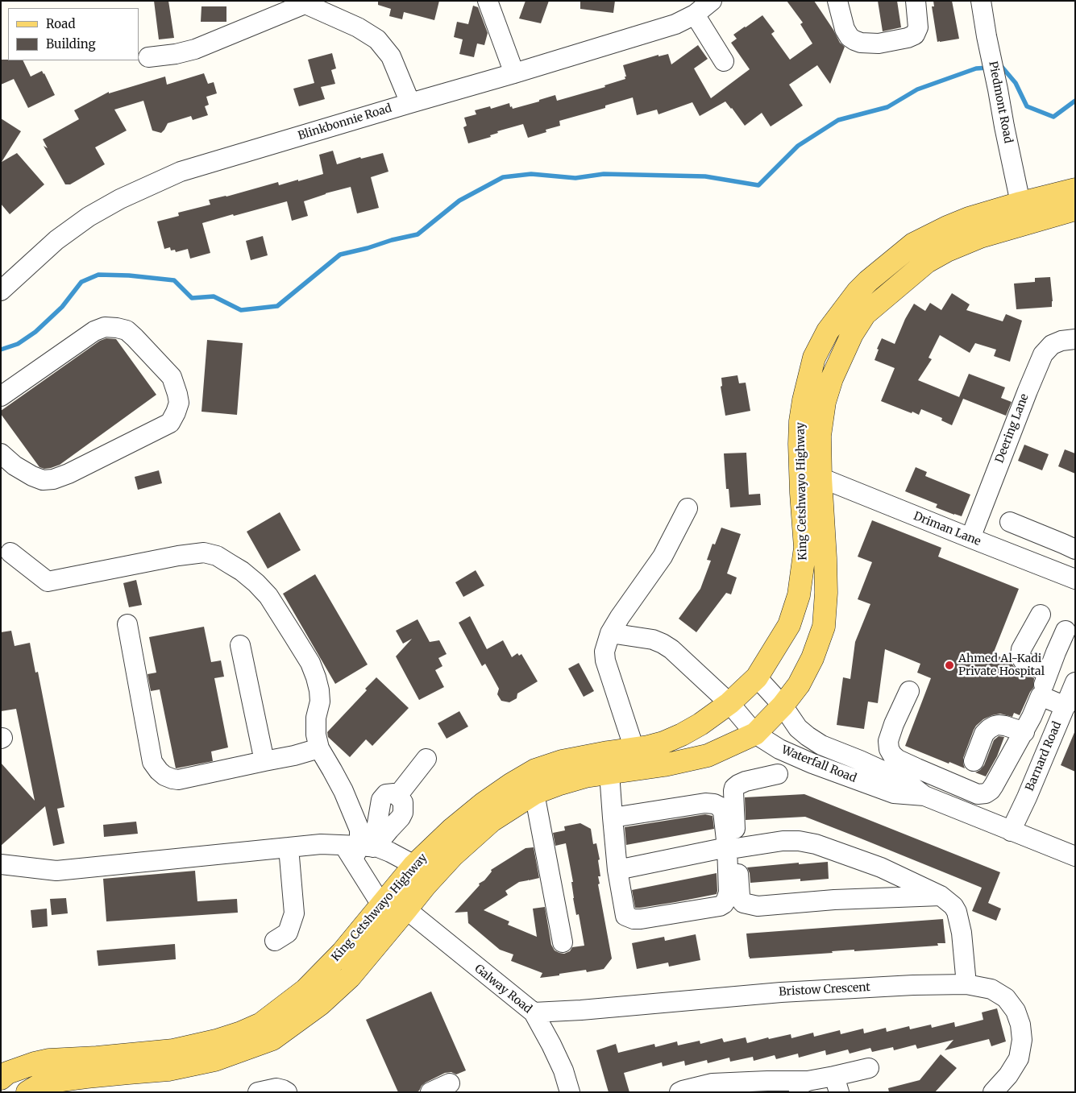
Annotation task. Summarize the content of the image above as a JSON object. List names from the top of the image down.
{
  "streets": {
    "main road": ["King Cetshwayo Highway"],
    "street": [
      "Piedmont Road",
      "Blinkbonnie Road",
      "Deering Lane",
      "Driman Lane",
      "Barnard Road",
      "Waterfall Road",
      "Galway Road",
      "Bristow Crescent"
    ]
  },
  "crossings": [
    ["Piedmont Road", "King Cetshwayo Highway"],
    ["Deering Lane", "Driman Lane"],
    ["King Cetshwayo Highway", "Driman Lane"],
    ["King Cetshwayo Highway", "Waterfall Road"],
    ["King Cetshwayo Highway", "Galway Road"],
    ["Barnard Road", "Waterfall Road"],
    ["Galway Road", "Bristow Crescent"]
  ],
  "places": ["Ahmed Al-Kadi Private Hospital"],
  "legend": ["Road", "Building"]
}
